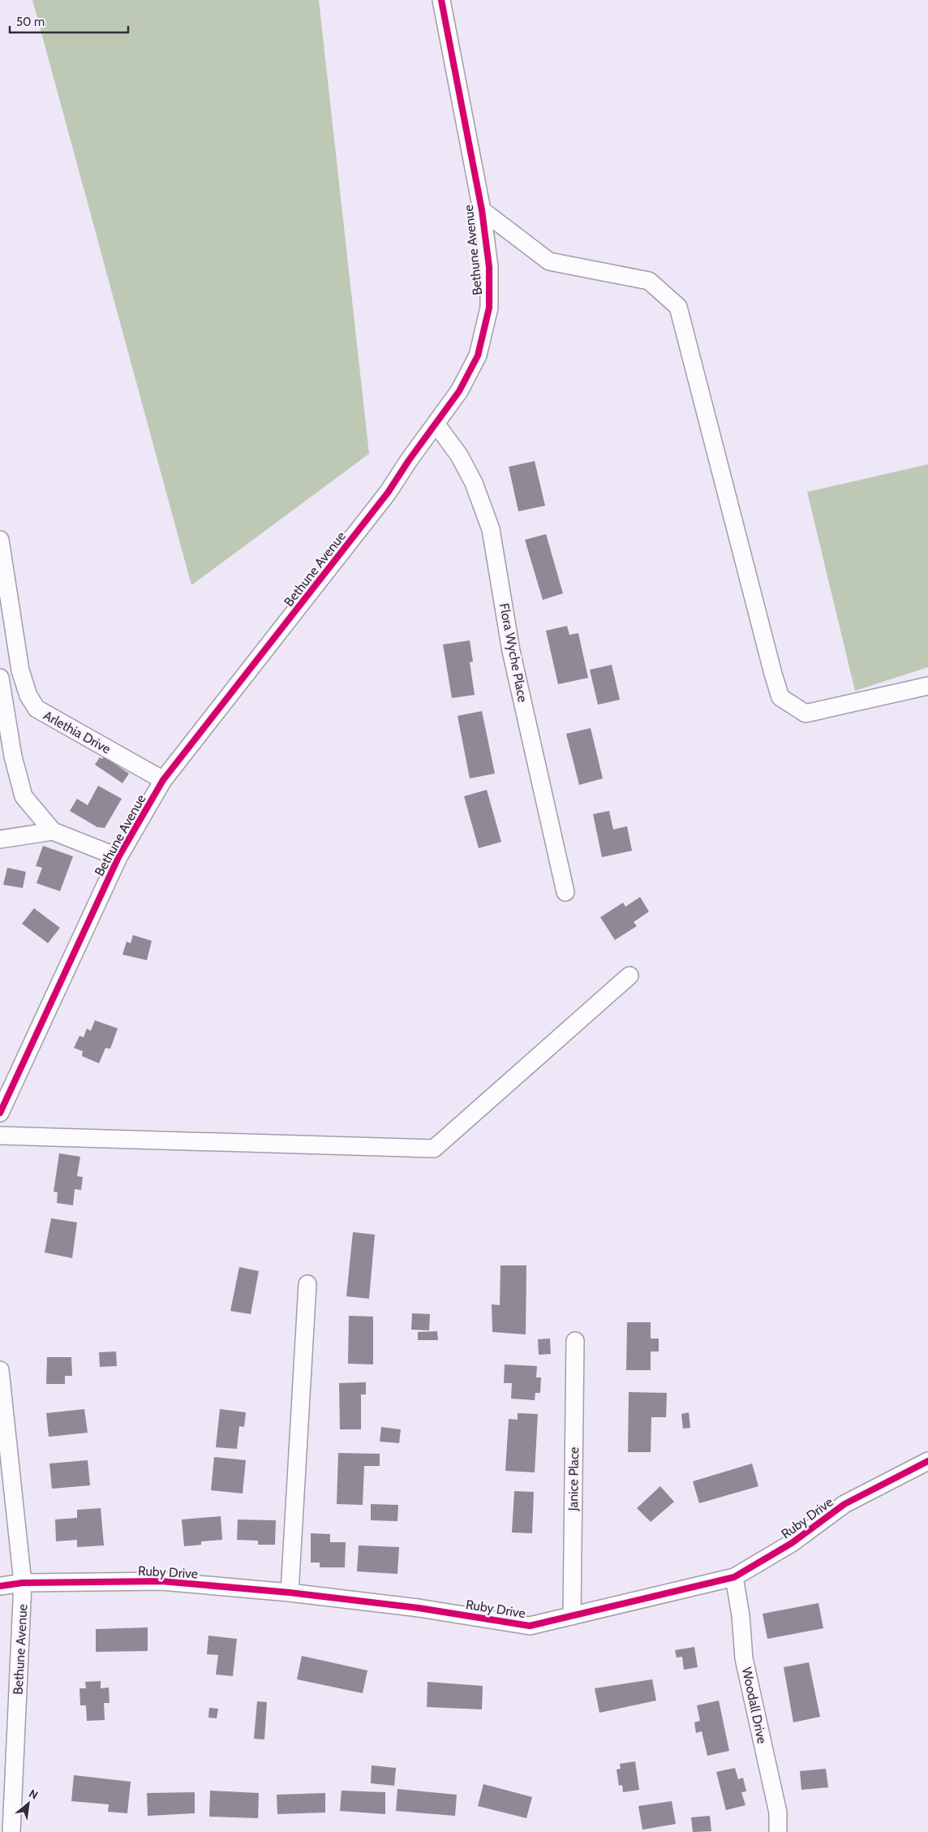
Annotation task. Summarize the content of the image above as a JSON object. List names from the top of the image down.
{
  "streets": {
    "street": [
      "Bethune Avenue",
      "Flora Wyche Place",
      "Arlethia Drive",
      "Janice Place",
      "Ruby Drive",
      "Woodall Drive"
    ]
  },
  "crossings": [
    ["Bethune Avenue", "Flora Wyche Place"],
    ["Bethune Avenue", "Arlethia Drive"],
    ["Bethune Avenue", "Ruby Drive"],
    ["Janice Place", "Ruby Drive"],
    ["Ruby Drive", "Woodall Drive"]
  ],
  "scale_bar": "50 m",
  "north": "top right"
}
